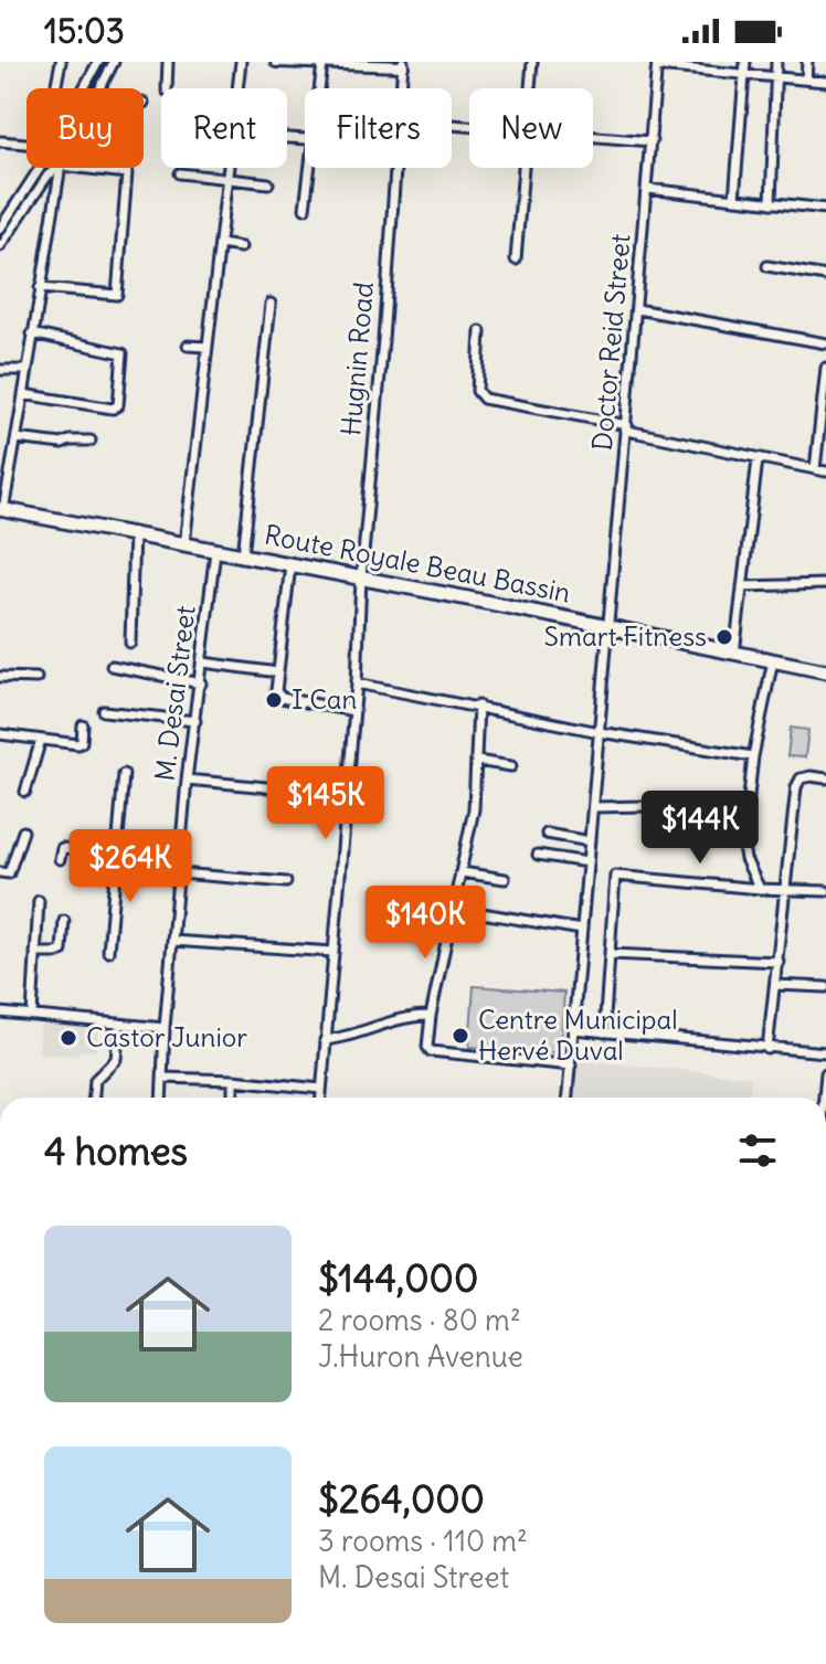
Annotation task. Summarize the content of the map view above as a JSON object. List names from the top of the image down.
{
  "streets": {
    "main road": ["Route Royale Beau Bassin"],
    "street": ["Doctor Reid Street", "Hugnin Road", "M. Desai Street"]
  },
  "crossings": [
    ["Doctor Reid Street", "Route Royale Beau Bassin"],
    ["Hugnin Road", "Route Royale Beau Bassin"],
    ["Route Royale Beau Bassin", "M. Desai Street"]
  ],
  "places": [
    "Smart Fitness",
    "I Can",
    "Centre Municipal Hervé Duval",
    "Castor Junior"
  ],
  "page": {
    "status": "15:03",
    "chip": [
      "Buy",
      "Rent",
      "Filters",
      "New"
    ],
    "price": [
      "$145K",
      "$144K",
      "$264K",
      "$140K"
    ],
    "heading": "4 homes",
    "list": [
      {
        "name": "$144,000",
        "note": "2 rooms · 80 m² · J.Huron Avenue"
      },
      {
        "name": "$264,000",
        "note": "3 rooms · 110 m² · M. Desai Street"
      }
    ]
  }
}
